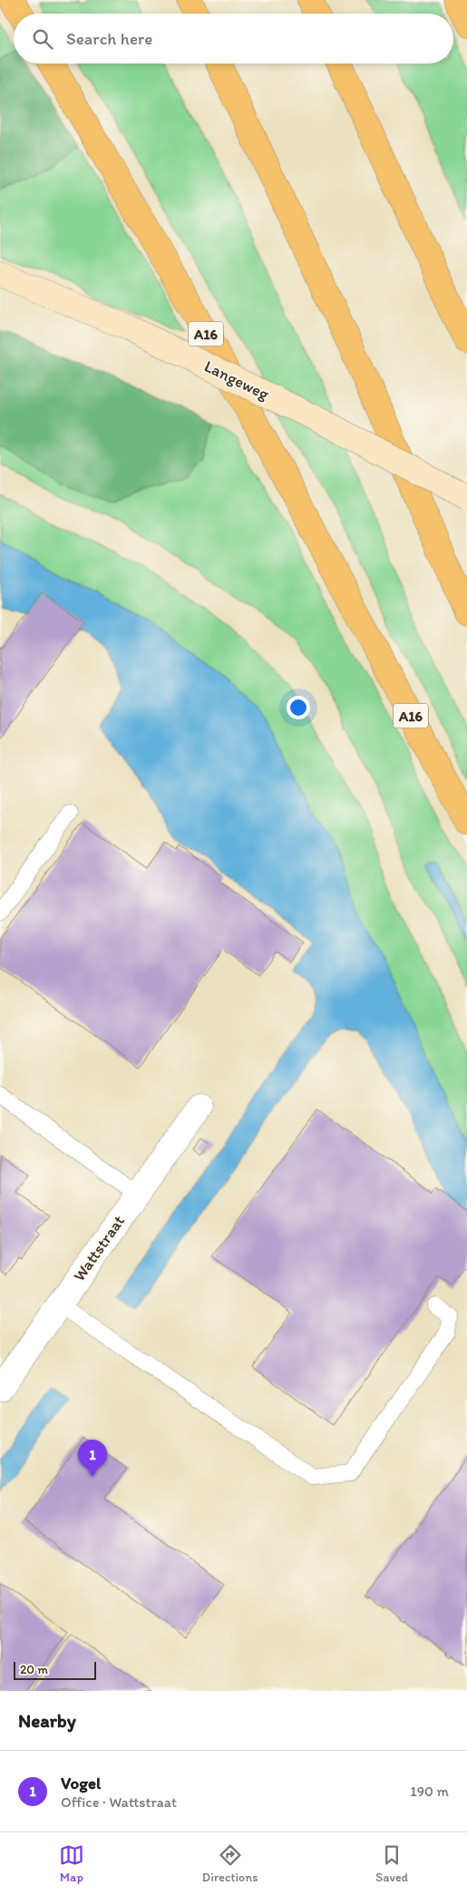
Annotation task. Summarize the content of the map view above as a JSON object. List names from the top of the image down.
{
  "streets": {
    "highway": ["A16"],
    "main road": ["Langeweg"],
    "street": ["Wattstraat"]
  },
  "scale_bar": "20 m",
  "page": {
    "search": "Search here",
    "pins": "1",
    "scale": "20 m",
    "heading": "Nearby",
    "list": [
      {
        "mark": "1",
        "name": "Vogel",
        "note": "Office · Wattstraat",
        "value": "190 m"
      }
    ],
    "nav": ["Map", "Directions", "Saved"]
  }
}
